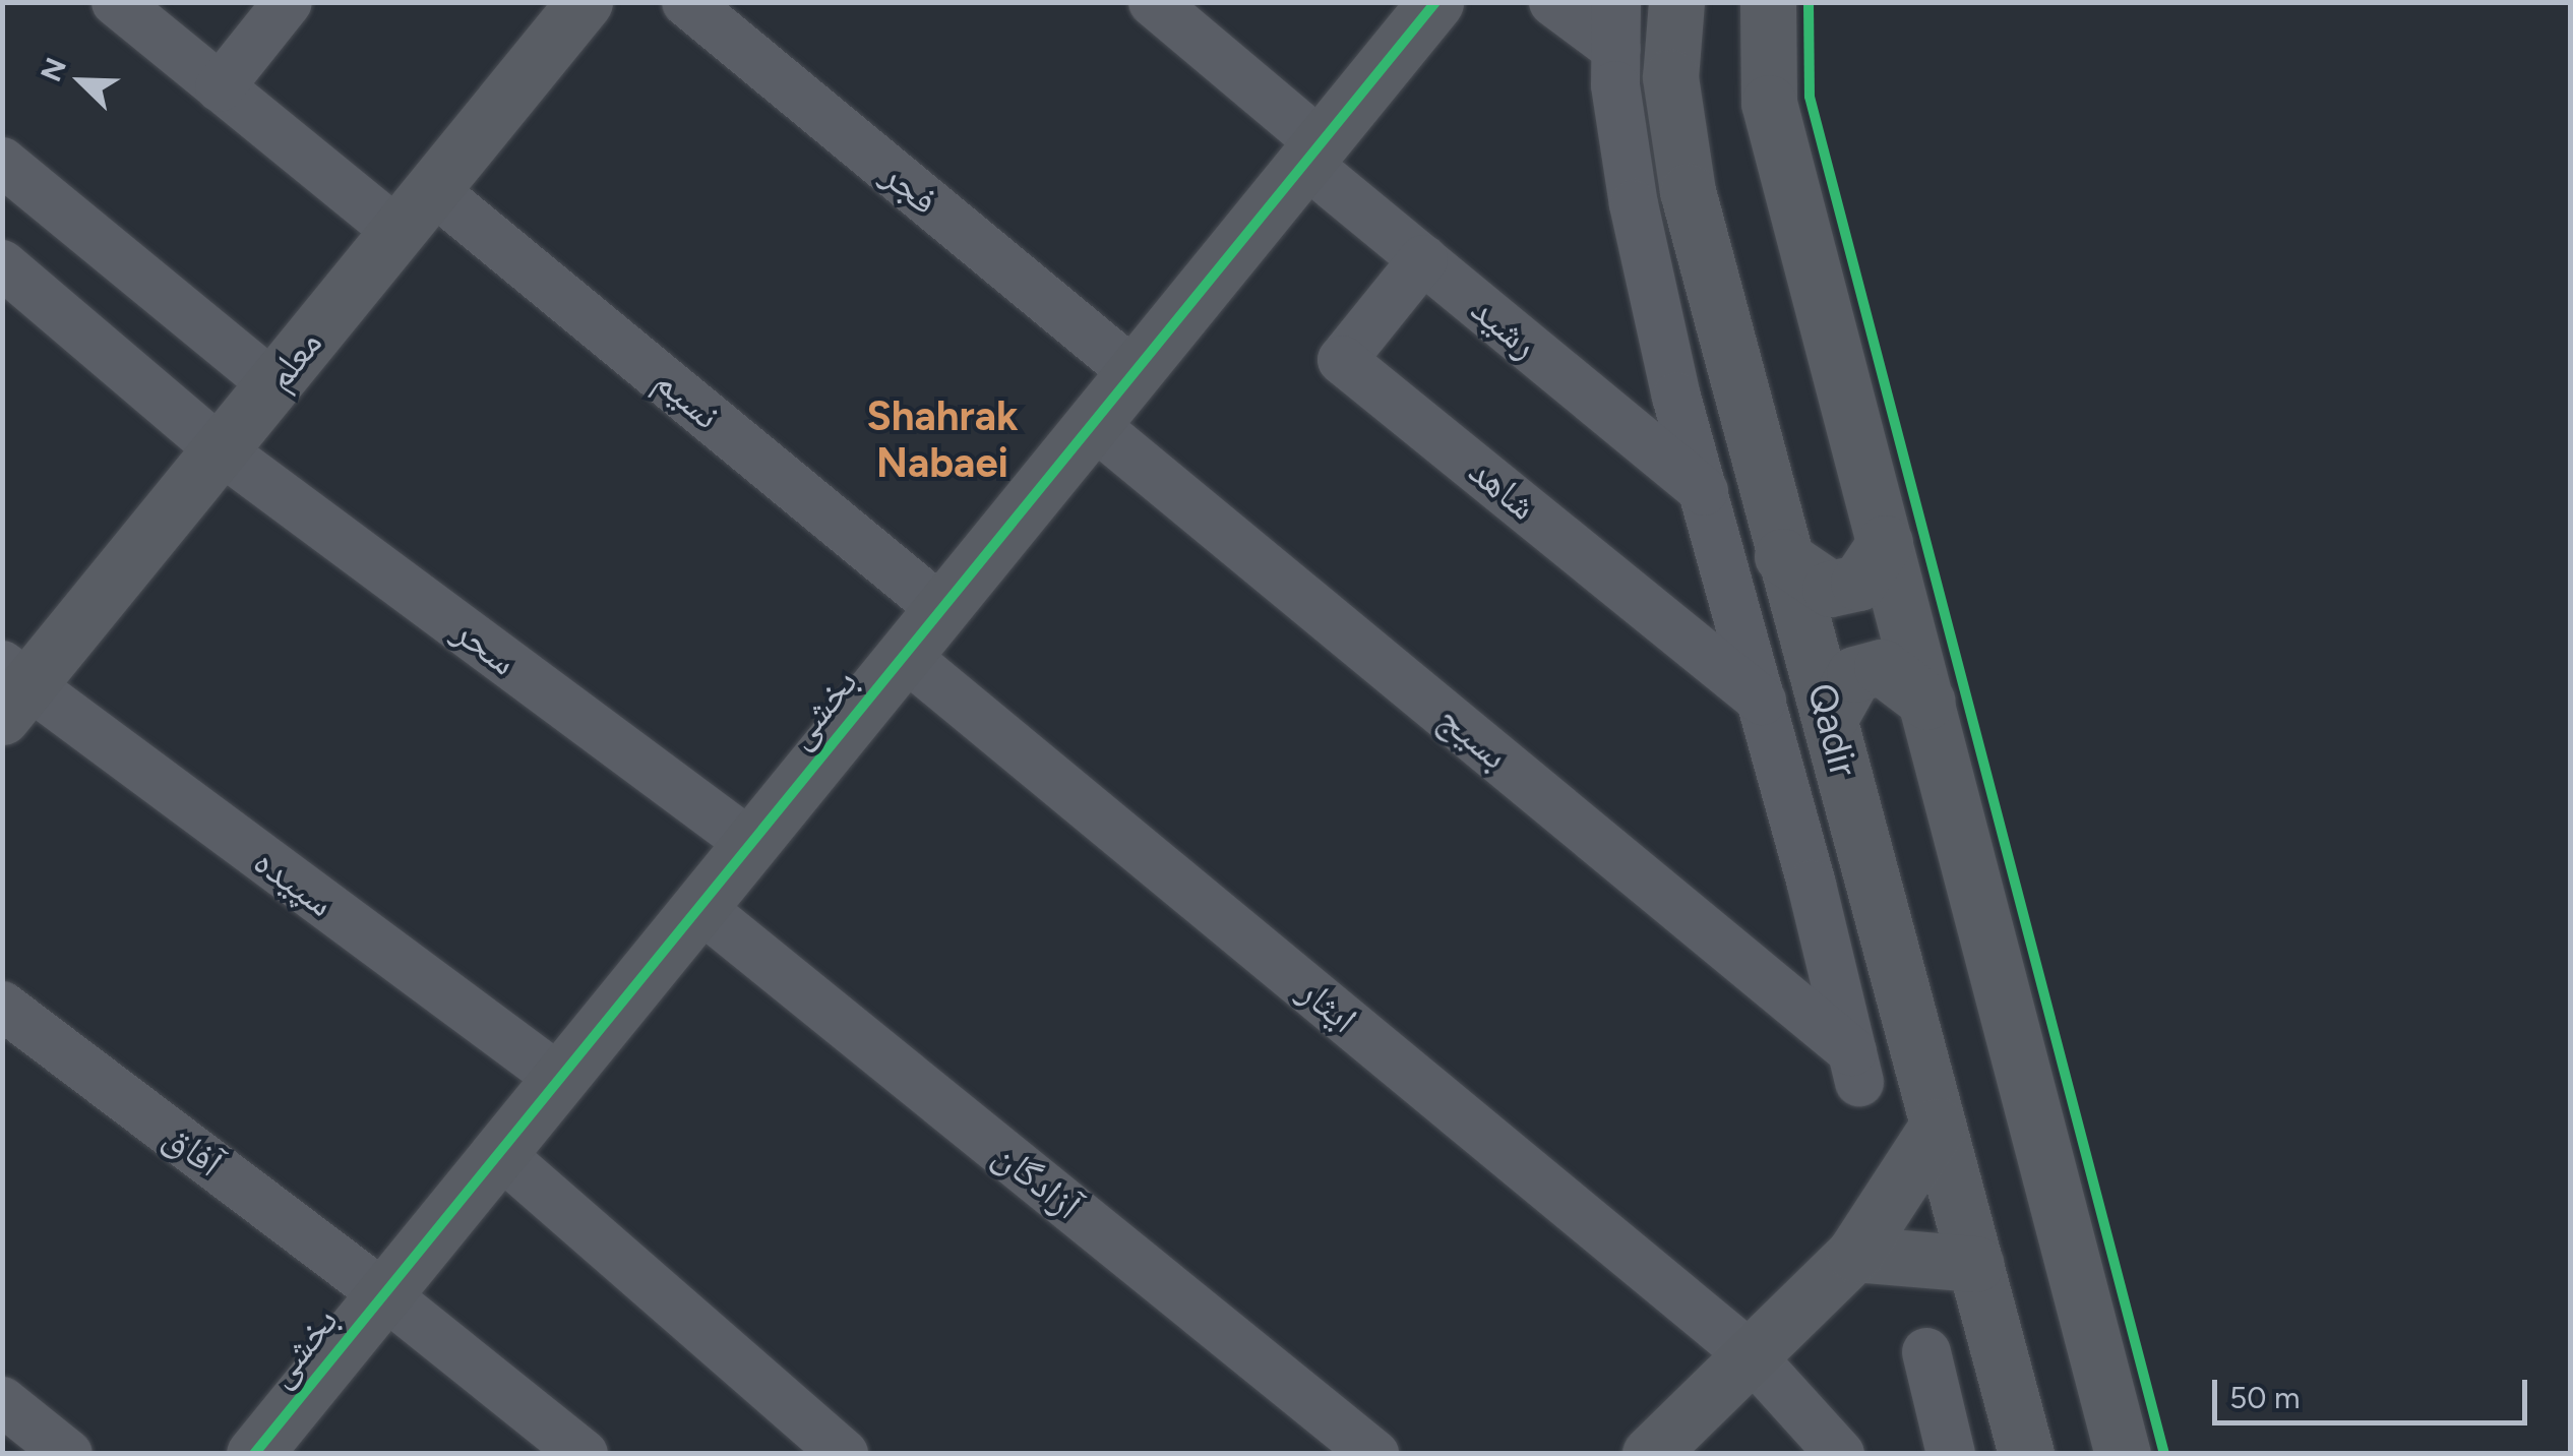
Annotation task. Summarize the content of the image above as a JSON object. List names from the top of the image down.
{
  "streets": {
    "street": [
      "فجر",
      "رشید",
      "معلم",
      "نسیم",
      "شاهد",
      "سحر",
      "بخشی",
      "Qadir",
      "بسیج",
      "سپیده",
      "ایثار",
      "آفاق",
      "آزادگان"
    ]
  },
  "crossings": [
    ["فجر", "بخشی"],
    ["رشید", "شاهد"],
    ["رشید", "بخشی"],
    ["معلم", "نسیم"],
    ["معلم", "سحر"],
    ["معلم", "سپیده"],
    ["نسیم", "بخشی"],
    ["شاهد", "بسیج"],
    ["سحر", "بخشی"],
    ["بخشی", "بسیج"],
    ["بخشی", "سپیده"],
    ["بخشی", "ایثار"],
    ["بخشی", "آفاق"],
    ["بخشی", "آزادگان"]
  ],
  "districts": ["Shahrak Nabaei"],
  "scale_bar": "50 m",
  "north": "top left"
}
